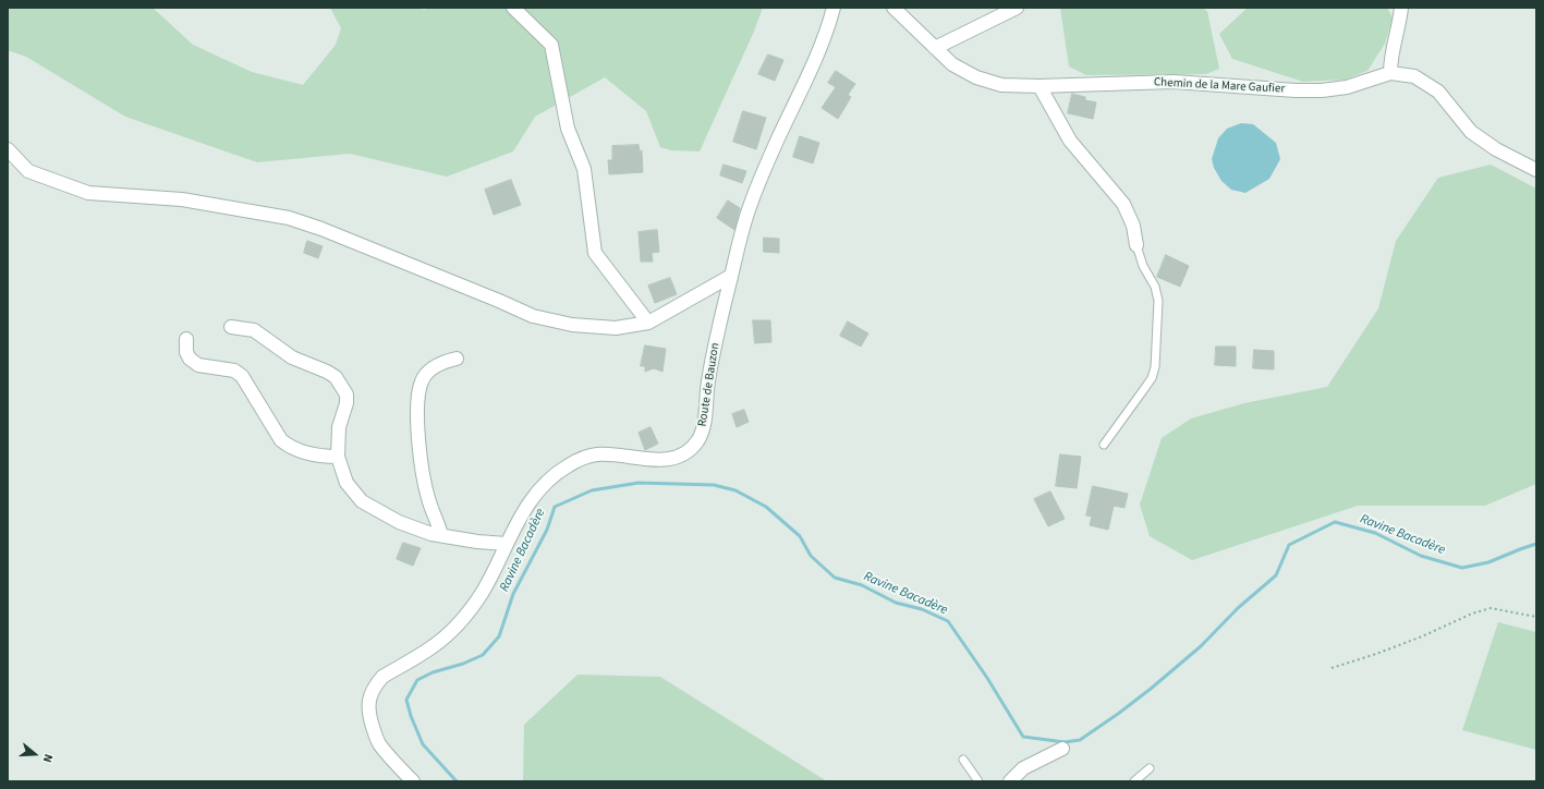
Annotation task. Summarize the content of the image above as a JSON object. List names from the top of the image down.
{
  "streets": {
    "street": ["Chemin de la Mare Gaufier", "Route de Bauzon"]
  },
  "water": ["Ravine Bacadère"],
  "north": "right"
}
